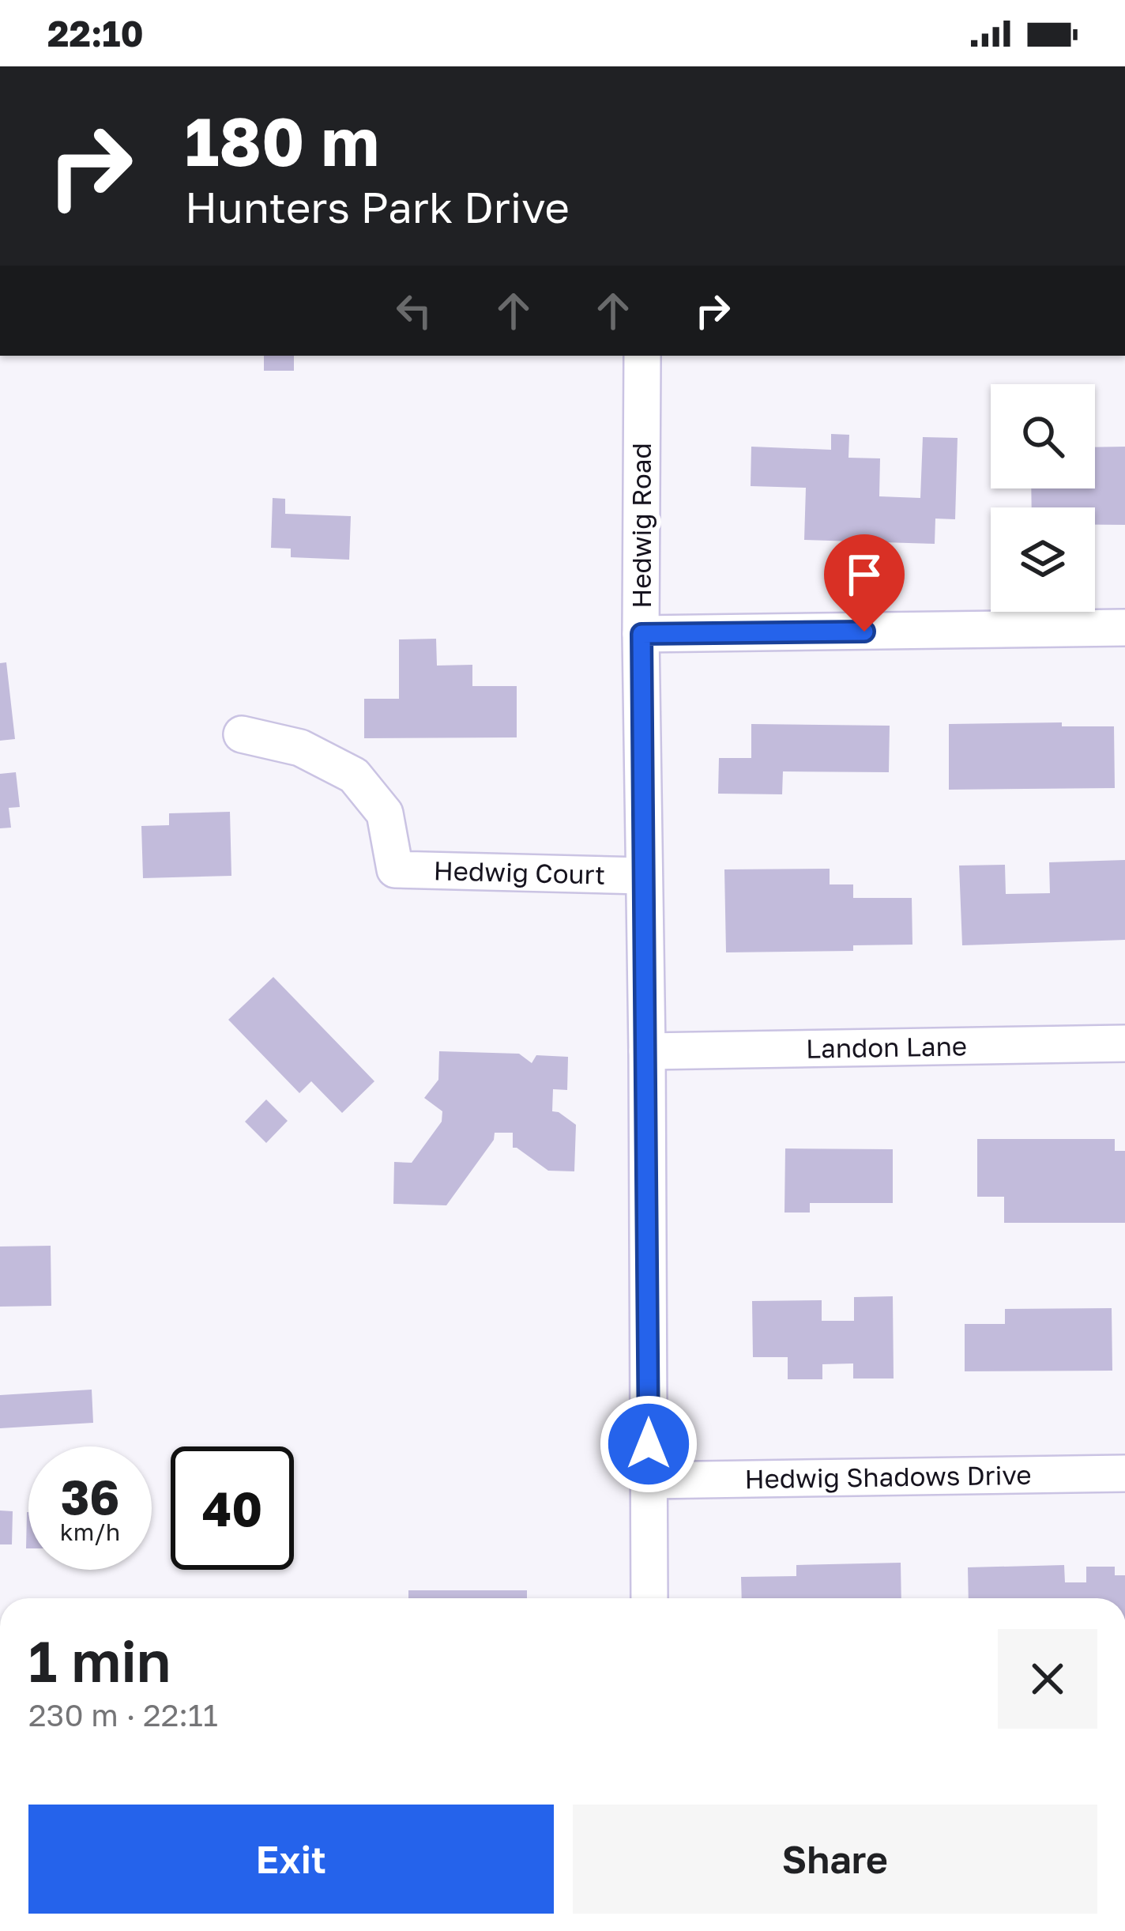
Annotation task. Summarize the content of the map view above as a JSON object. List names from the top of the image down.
{
  "streets": {
    "street": [
      "Hedwig Road",
      "Hedwig Court",
      "Landon Lane",
      "Hedwig Shadows Drive"
    ]
  },
  "crossings": [
    ["Hedwig Road", "Hedwig Court"],
    ["Hedwig Road", "Landon Lane"],
    ["Hedwig Road", "Hedwig Shadows Drive"]
  ],
  "page": {
    "status": "22:10",
    "turn": ["180 m", "Hunters Park Drive"],
    "speed": "36 km/h",
    "limit": "40",
    "heading": ["1 min", "230 m · 22:11"],
    "buttons": ["Exit", "Share"]
  }
}
